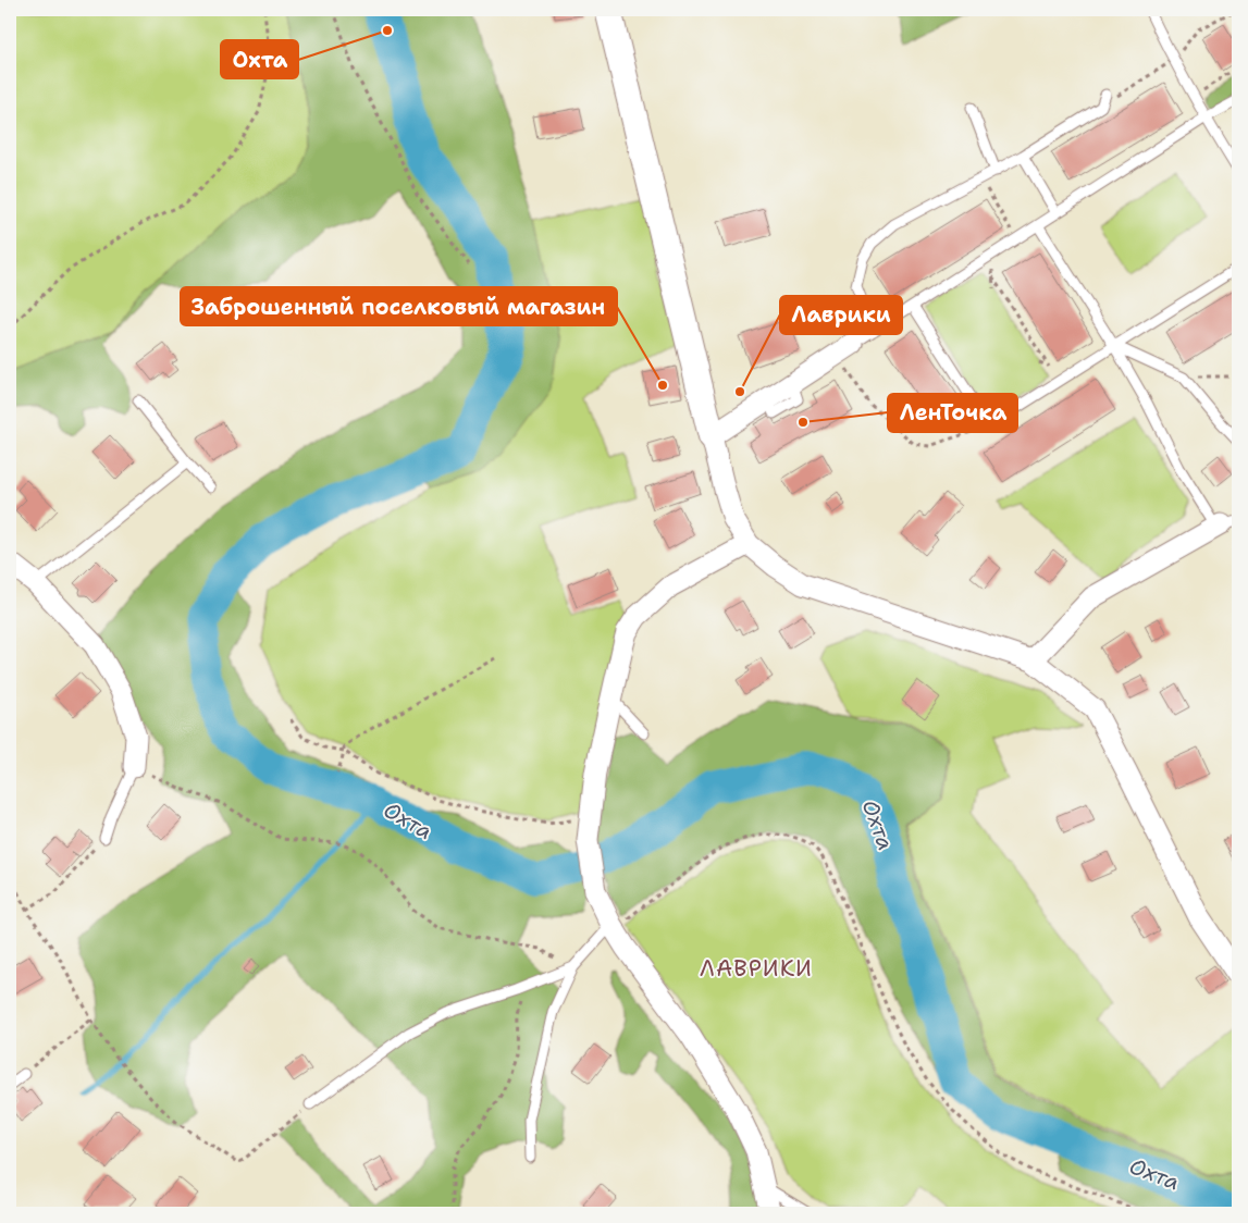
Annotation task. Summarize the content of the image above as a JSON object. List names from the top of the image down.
{
  "districts": ["ЛАВРИКИ"],
  "water": ["Охта"],
  "places": [
    "Охта",
    "Заброшенный поселковый магазин",
    "Лаврики",
    "ЛенТочка"
  ]
}
